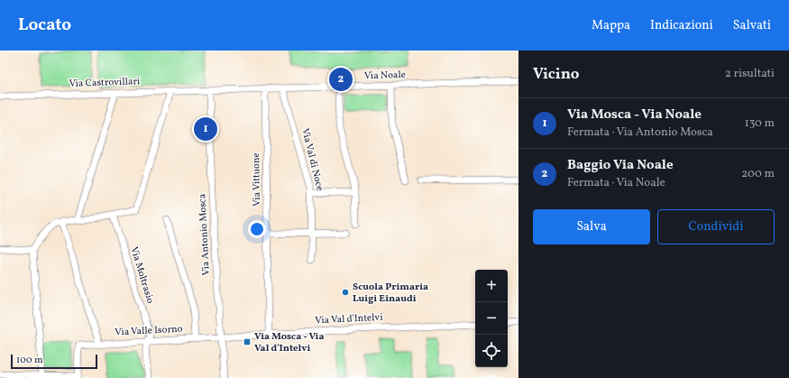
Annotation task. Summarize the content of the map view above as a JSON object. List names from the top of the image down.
{
  "streets": {
    "street": [
      "Via Noale",
      "Via Castrovillari",
      "Via Val di Noce",
      "Via Vittuone",
      "Via Antonio Mosca",
      "Via Moltrasio",
      "Via Val d'Intelvi",
      "Via Valle Isorno"
    ]
  },
  "crossings": [
    ["Via Noale", "Via Castrovillari"],
    ["Via Noale", "Via Val di Noce"],
    ["Via Noale", "Via Vittuone"],
    ["Via Noale", "Via Antonio Mosca"],
    ["Via Castrovillari", "Via Antonio Mosca"],
    ["Via Vittuone", "Via Val d'Intelvi"],
    ["Via Antonio Mosca", "Via Val d'Intelvi"],
    ["Via Antonio Mosca", "Via Valle Isorno"],
    ["Via Moltrasio", "Via Valle Isorno"],
    ["Via Val d'Intelvi", "Via Valle Isorno"]
  ],
  "places": {
    "other": ["Scuola Primaria Luigi Einaudi"],
    "transit": ["Via Mosca - Via Val d'Intelvi"]
  },
  "scale_bar": "100 m",
  "page": {
    "header": "Locato",
    "nav": ["Mappa", "Indicazioni", "Salvati"],
    "heading": ["Vicino", "2 risultati"],
    "pins": ["2", "1"],
    "list": [
      {
        "mark": "1",
        "name": "Via Mosca - Via Noale",
        "note": "Fermata · Via Antonio Mosca",
        "value": "130 m"
      },
      {
        "mark": "2",
        "name": "Baggio Via Noale",
        "note": "Fermata · Via Noale",
        "value": "200 m"
      }
    ],
    "buttons": ["Salva", "Condividi"],
    "map_buttons": ["+", "−"],
    "scale": "100 m"
  }
}
